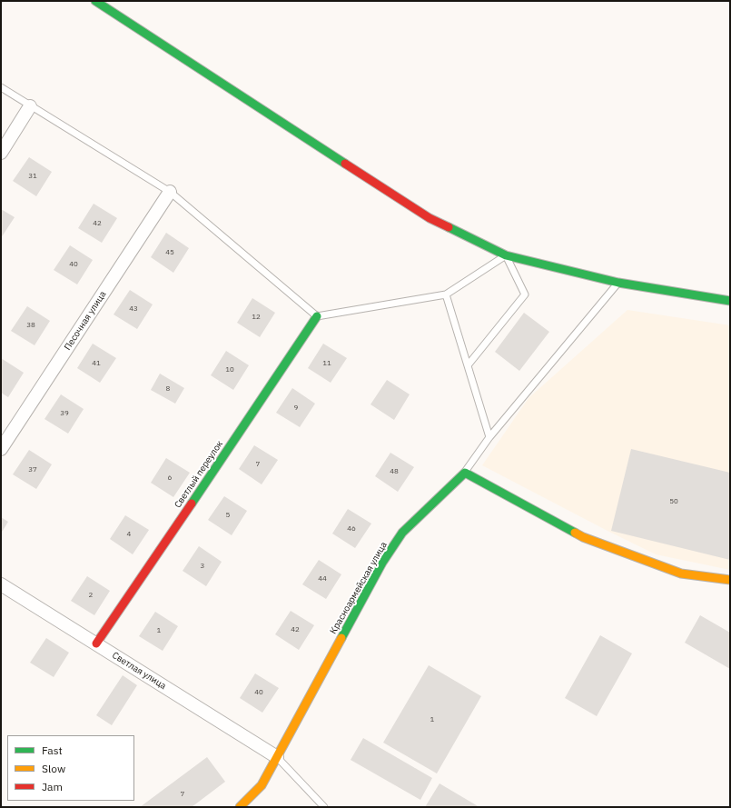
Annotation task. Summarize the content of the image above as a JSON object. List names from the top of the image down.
{
  "streets": {
    "street": [
      "Песочная улица",
      "Светлый переулок",
      "Красноармейская улица",
      "Светлая улица"
    ]
  },
  "crossings": [
    ["Светлый переулок", "Светлая улица"],
    ["Красноармейская улица", "Светлая улица"]
  ],
  "house_numbers": [
    "31",
    "42",
    "45",
    "40",
    "43",
    "12",
    "38",
    "41",
    "11",
    "10",
    "8",
    "9",
    "39",
    "7",
    "37",
    "48",
    "6",
    "50",
    "5",
    "46",
    "4",
    "3",
    "44",
    "2",
    "42",
    "1",
    "40",
    "1",
    "7"
  ],
  "legend": ["Fast", "Slow", "Jam"]
}
